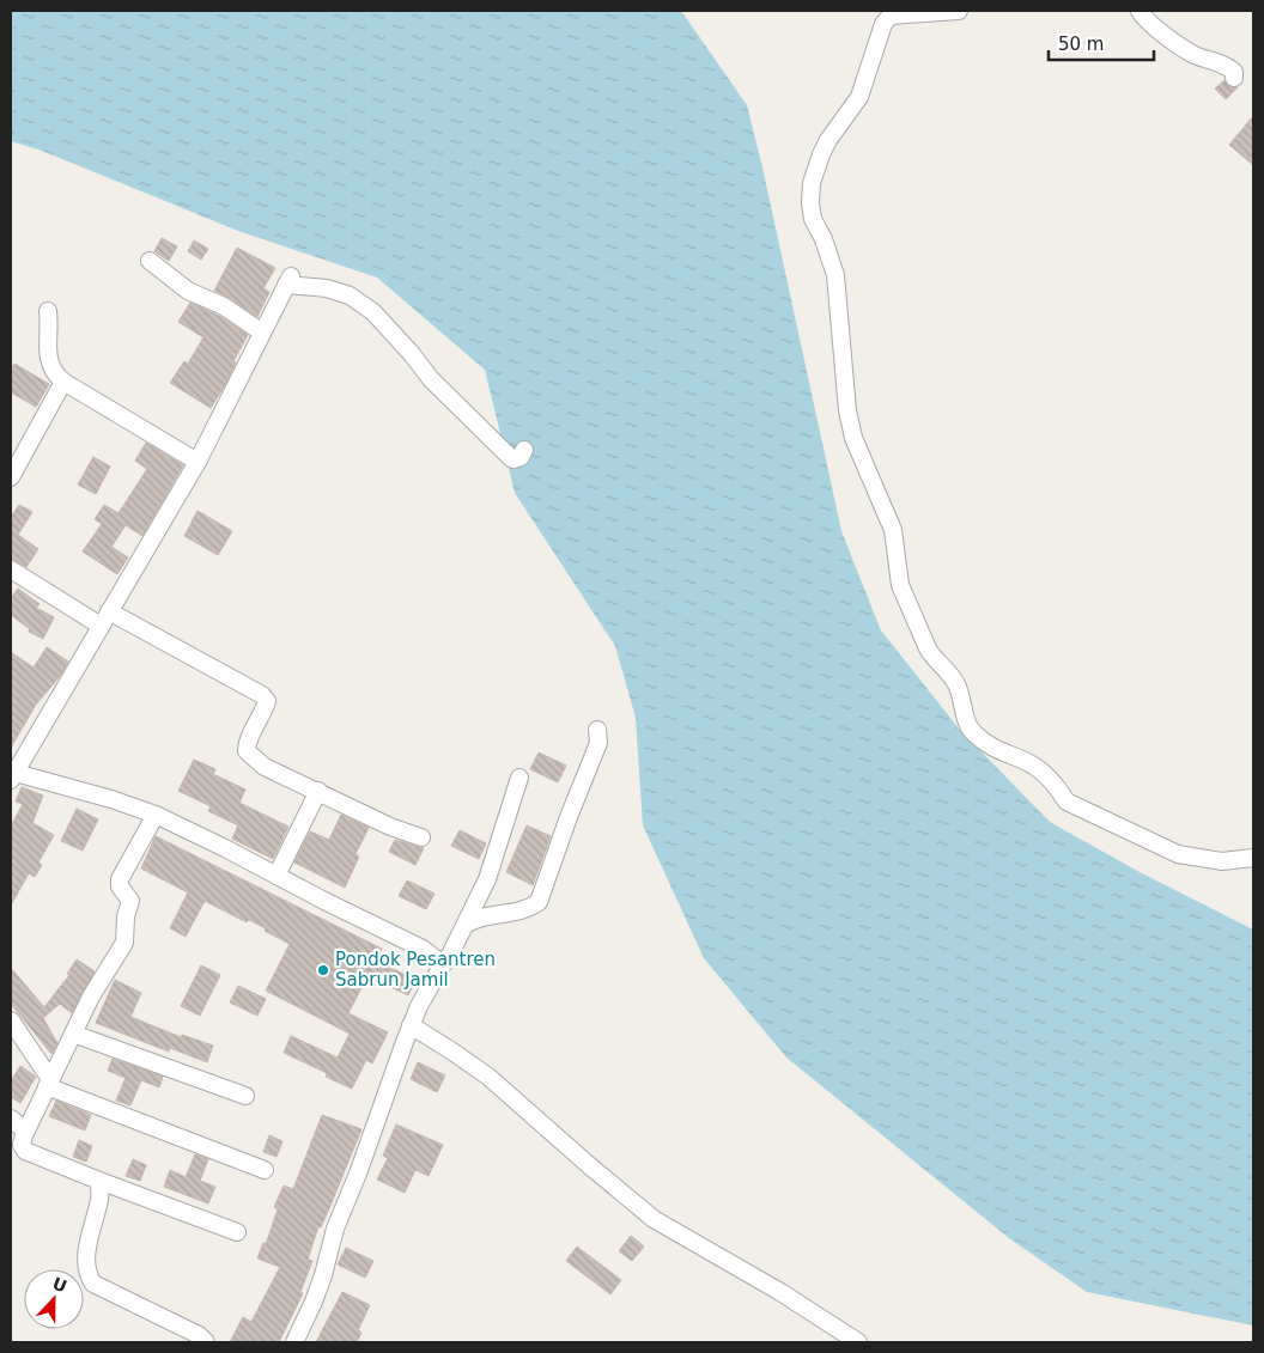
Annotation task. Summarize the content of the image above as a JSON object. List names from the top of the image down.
{
  "places": ["Pondok Pesantren Sabrun Jamil"],
  "scale_bar": "50 m",
  "north": "top"
}
